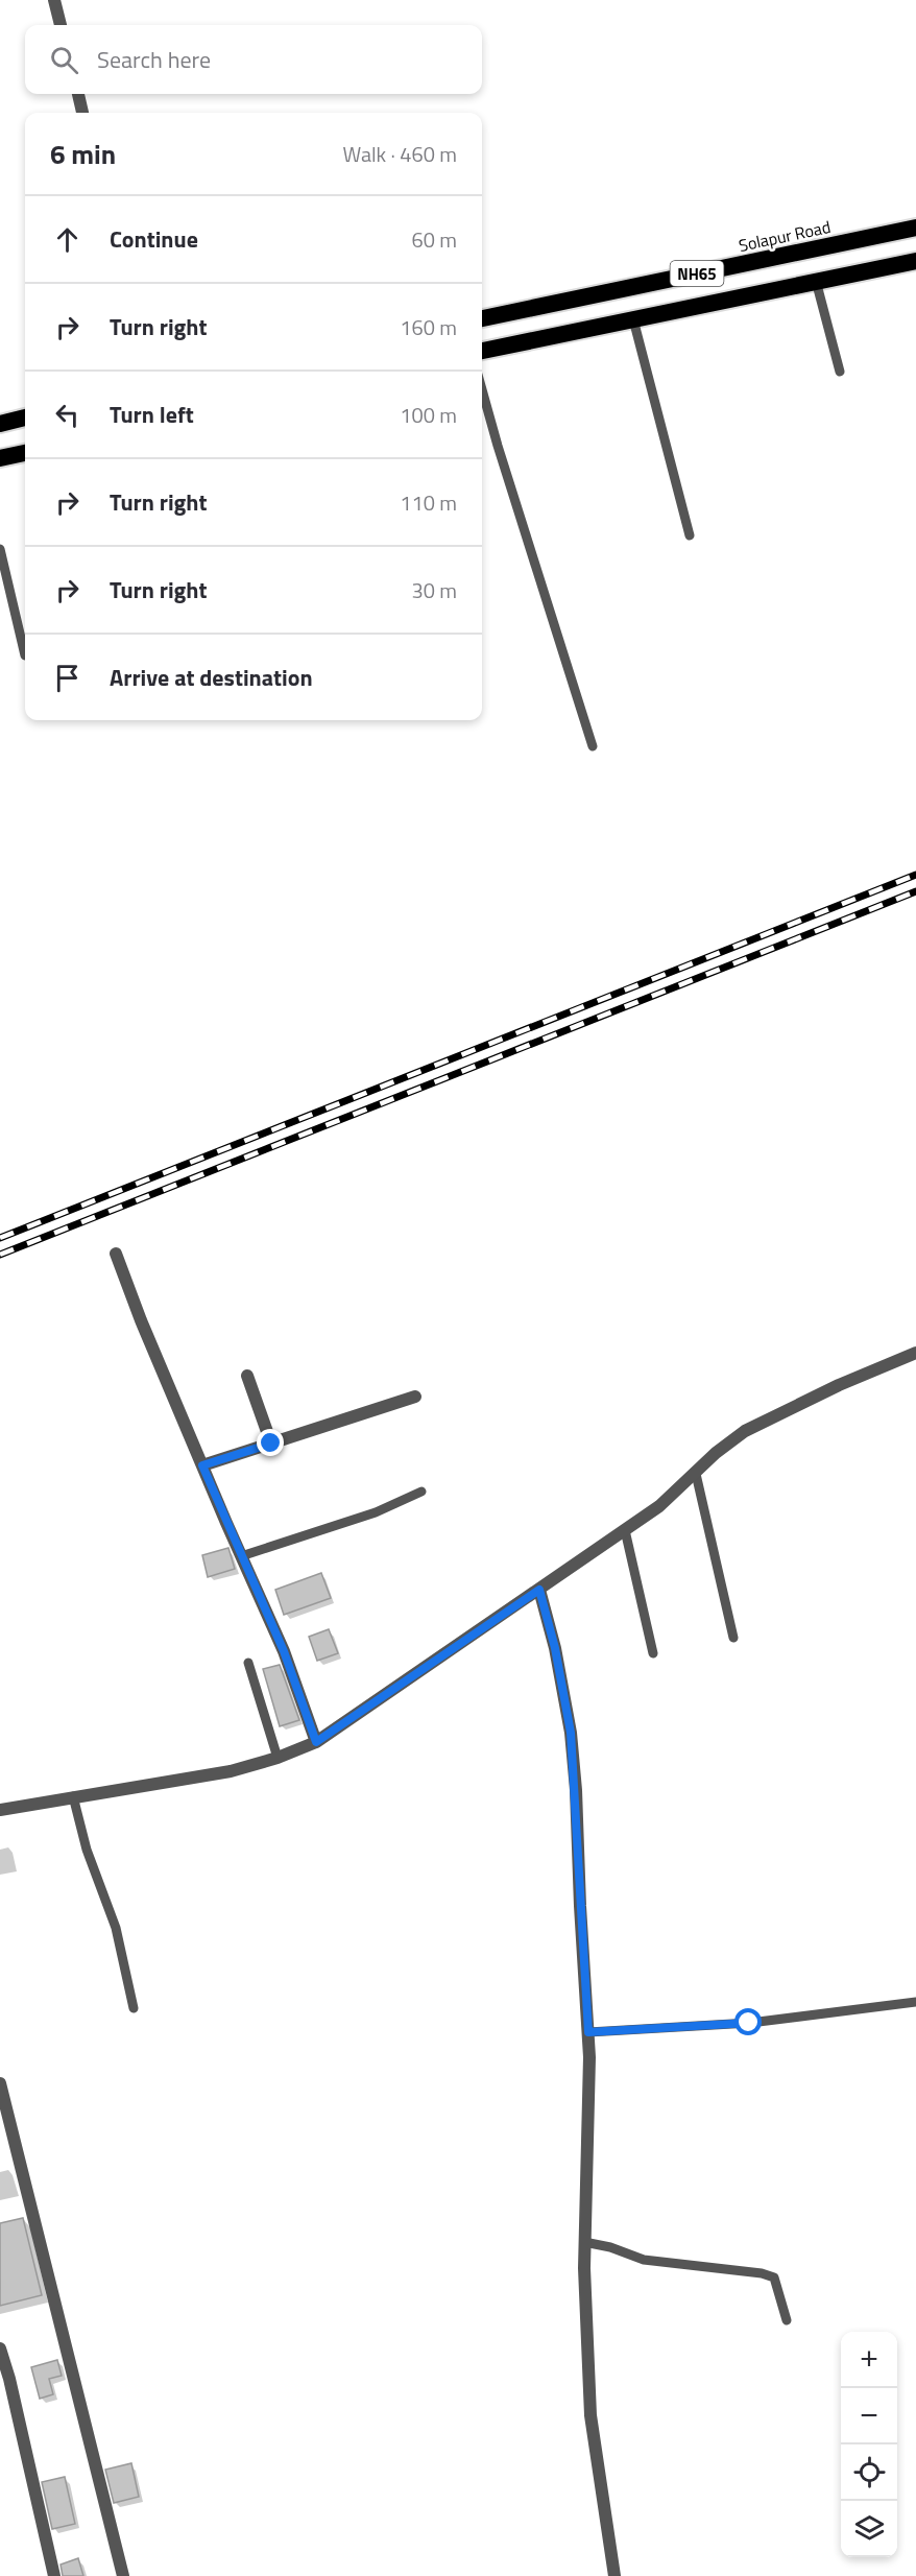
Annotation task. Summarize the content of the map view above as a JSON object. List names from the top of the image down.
{
  "streets": {
    "highway": ["Solapur Road", "NH65"]
  },
  "page": {
    "search": "Search here",
    "heading": ["6 min", "Walk · 460 m"],
    "list": [
      ["Continue", "60 m"],
      ["Turn right", "160 m"],
      ["Turn left", "100 m"],
      ["Turn right", "110 m"],
      ["Turn right", "30 m"],
      "Arrive at destination"
    ],
    "map_buttons": ["+", "−"]
  }
}
